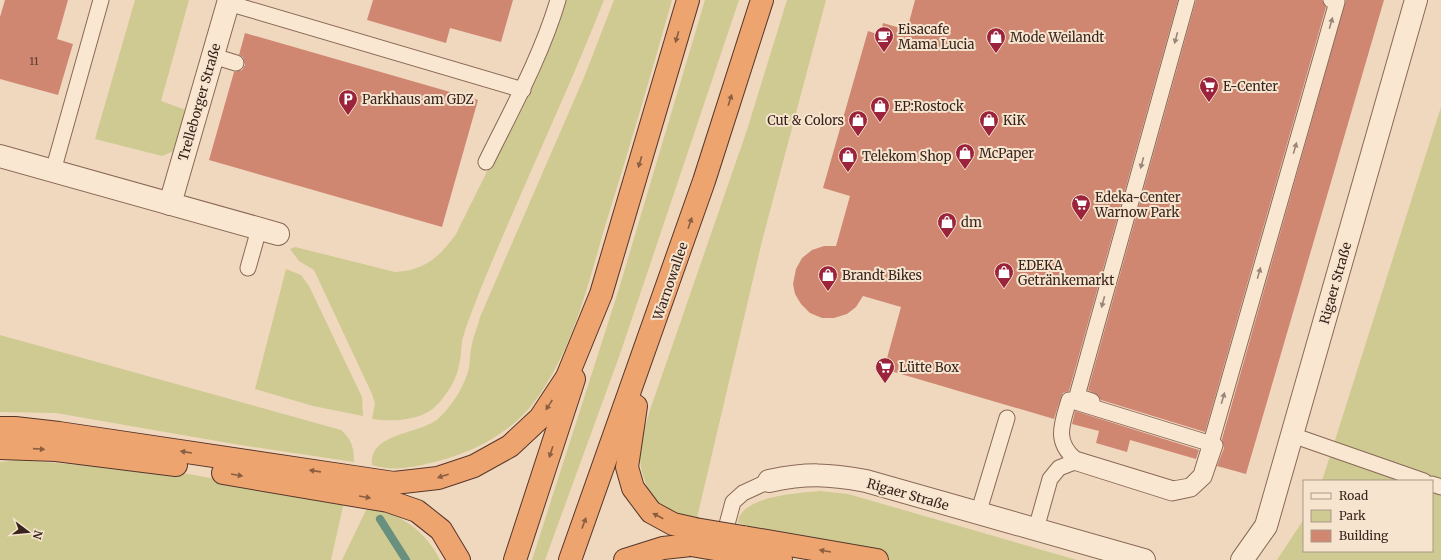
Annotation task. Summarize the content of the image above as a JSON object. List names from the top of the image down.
{
  "streets": {
    "highway": ["Warnowallee"],
    "street": ["Trelleborger Straße", "Rigaer Straße"]
  },
  "places": {
    "cafe": ["Eisacafe Mama Lucia"],
    "shop": [
      "Mode Weilandt",
      "EP:Rostock",
      "Cut & Colors",
      "KiK",
      "McPaper",
      "Telekom Shop",
      "dm",
      "EDEKA Getränkemarkt",
      "Brandt Bikes"
    ],
    "supermarket": ["E-Center", "Edeka-Center Warnow Park", "Lütte Box"],
    "parking": ["Parkhaus am GDZ"]
  },
  "house_numbers": ["11"],
  "legend": ["Road", "Park", "Building"],
  "north": "right"
}
